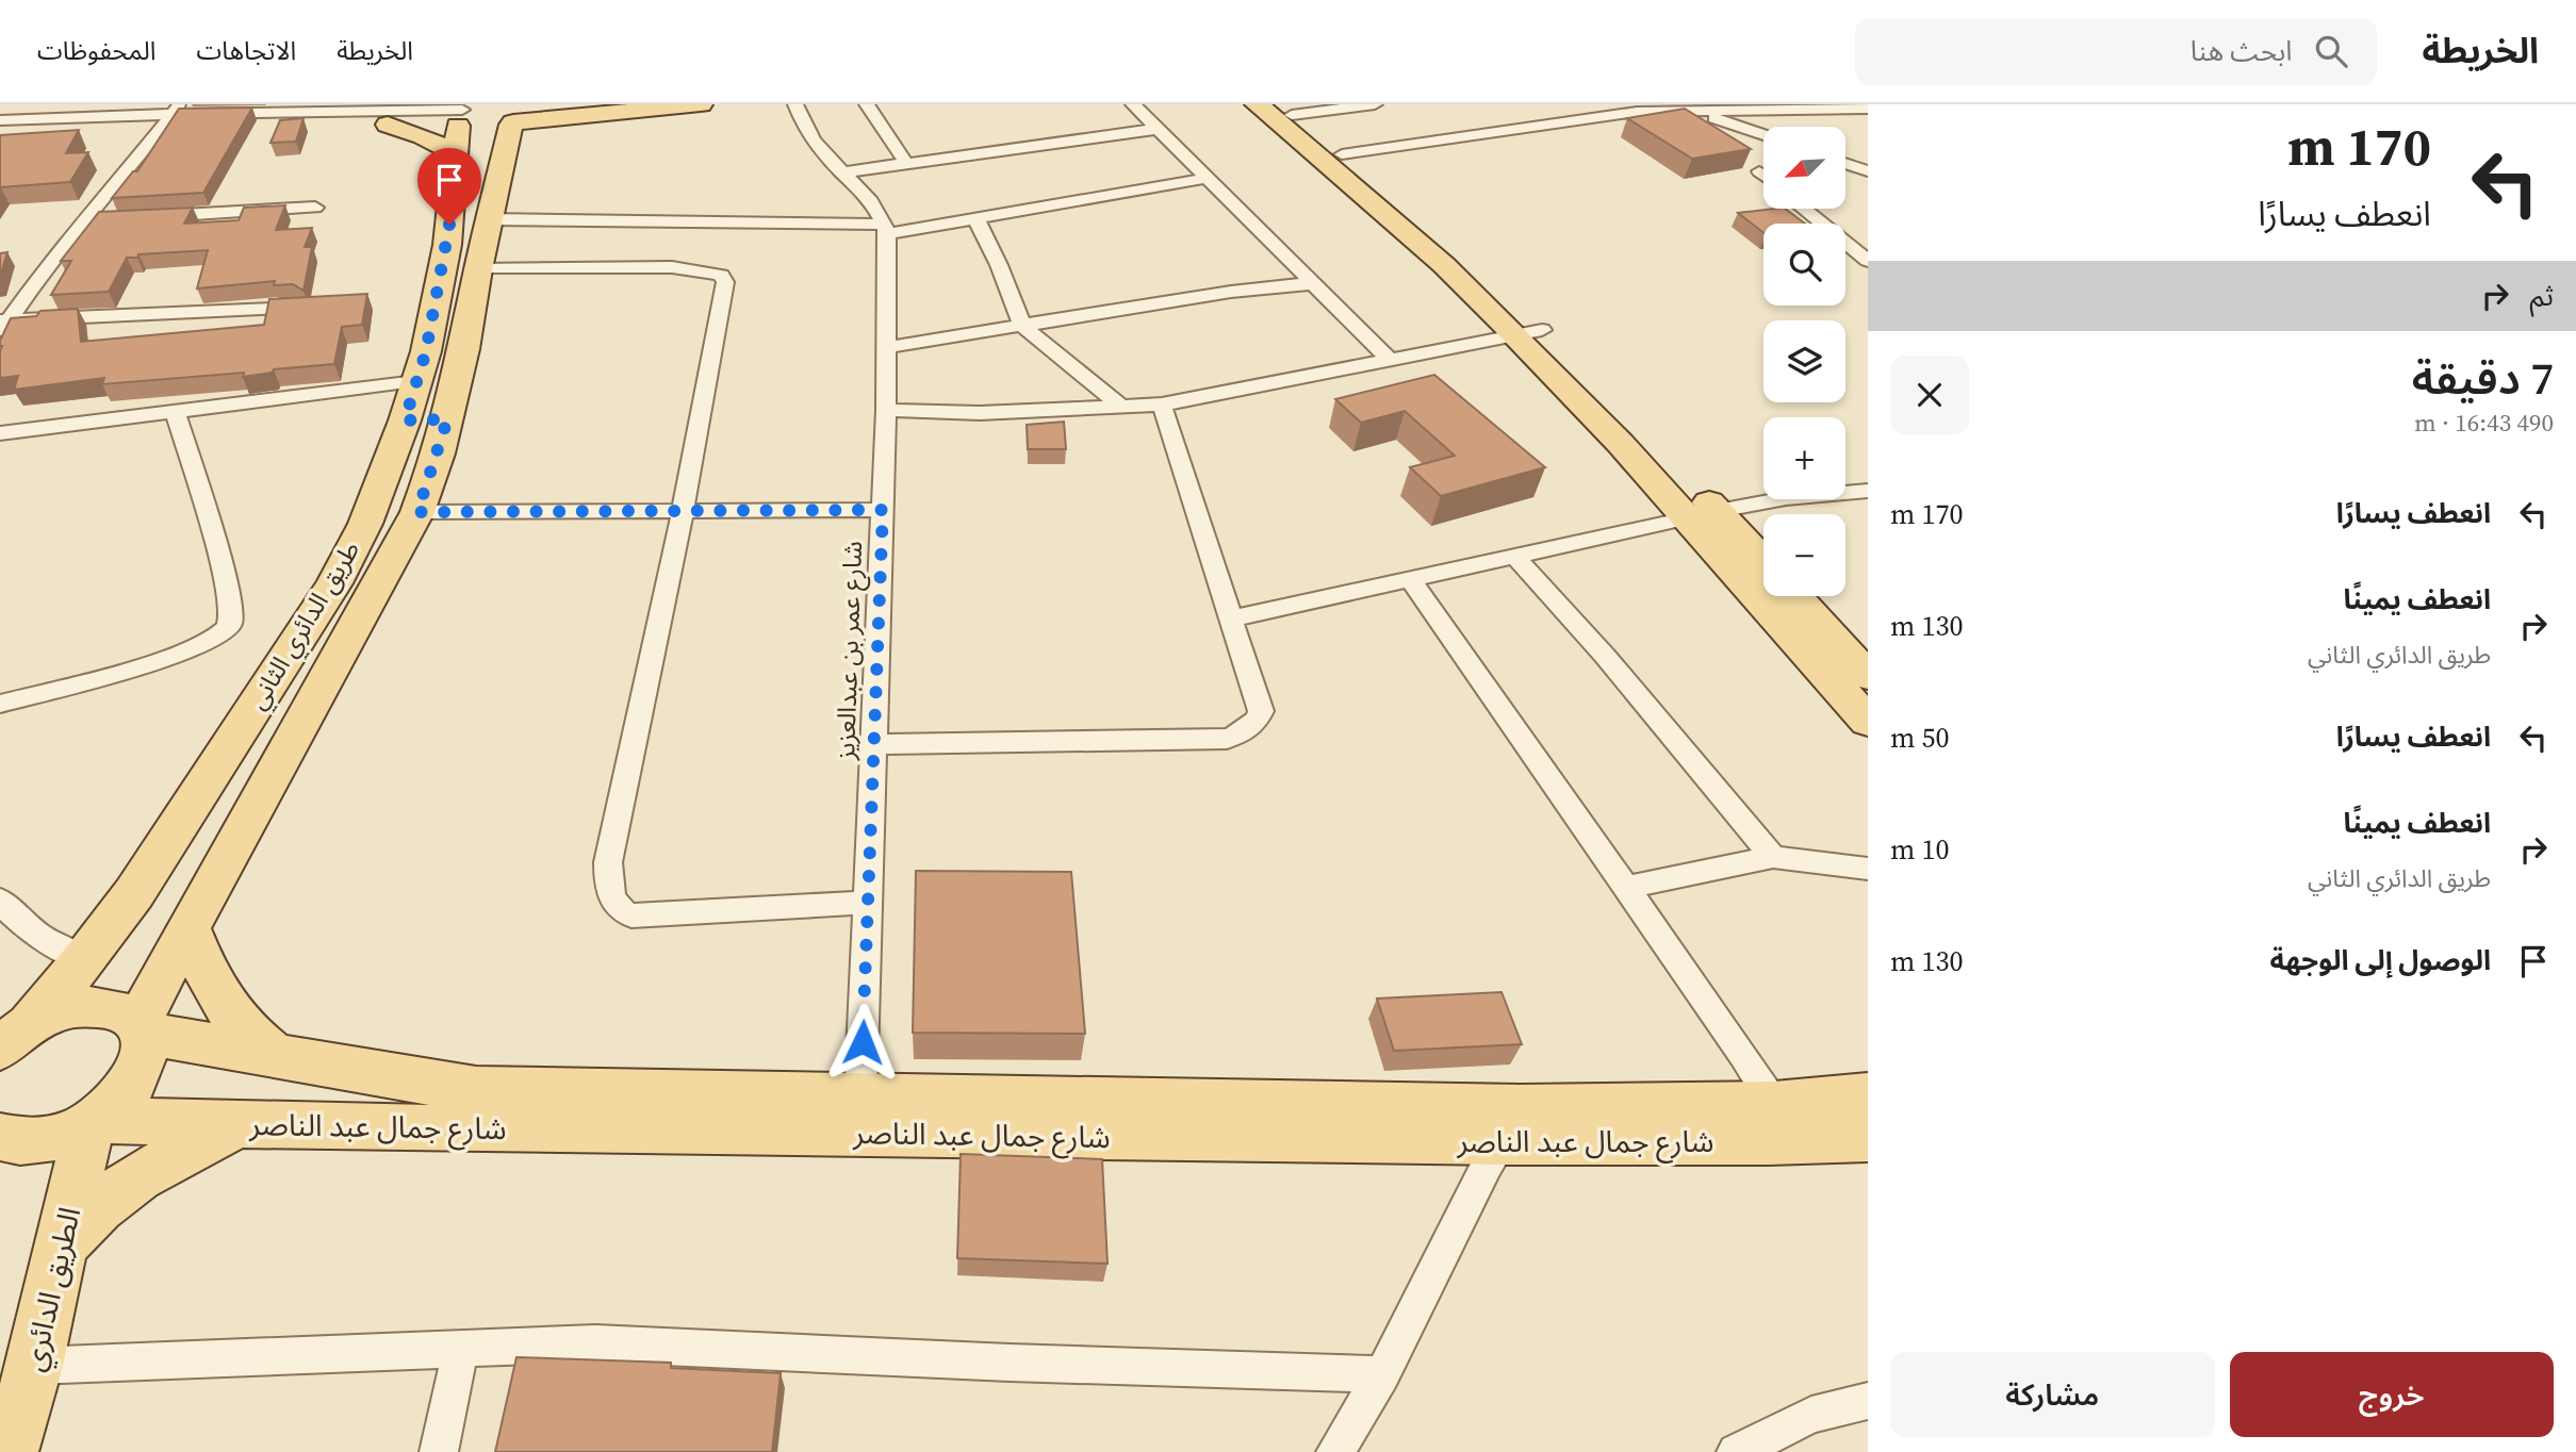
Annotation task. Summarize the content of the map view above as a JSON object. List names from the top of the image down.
{
  "streets": {
    "main road": ["طريق الدائري الثاني", "شارع جمال عبد الناصر", "الطريق الدائري"],
    "street": ["شارع عمر بن عبدالعزيز"]
  },
  "crossings": [
    ["طريق الدائري الثاني", "شارع جمال عبد الناصر"],
    ["شارع عمر بن عبدالعزيز", "شارع جمال عبد الناصر"],
    ["شارع جمال عبد الناصر", "الطريق الدائري"]
  ],
  "north": "bottom left",
  "page": {
    "header": "الخريطة",
    "search": "ابحث هنا",
    "nav": ["الخريطة", "الاتجاهات", "المحفوظات"],
    "turn": ["170 m", "انعطف يسارًا"],
    "map_buttons": ["+", "−"],
    "then": "ثم",
    "heading": ["7 دقيقة", "490 m · 16:43"],
    "list": [
      {
        "name": "انعطف يسارًا",
        "value": "170 m"
      },
      {
        "name": "انعطف يمينًا",
        "note": "طريق الدائري الثاني",
        "value": "130 m"
      },
      {
        "name": "انعطف يسارًا",
        "value": "50 m"
      },
      {
        "name": "انعطف يمينًا",
        "note": "طريق الدائري الثاني",
        "value": "10 m"
      },
      {
        "name": "الوصول إلى الوجهة",
        "value": "130 m"
      }
    ],
    "buttons": ["خروج", "مشاركة"]
  }
}
